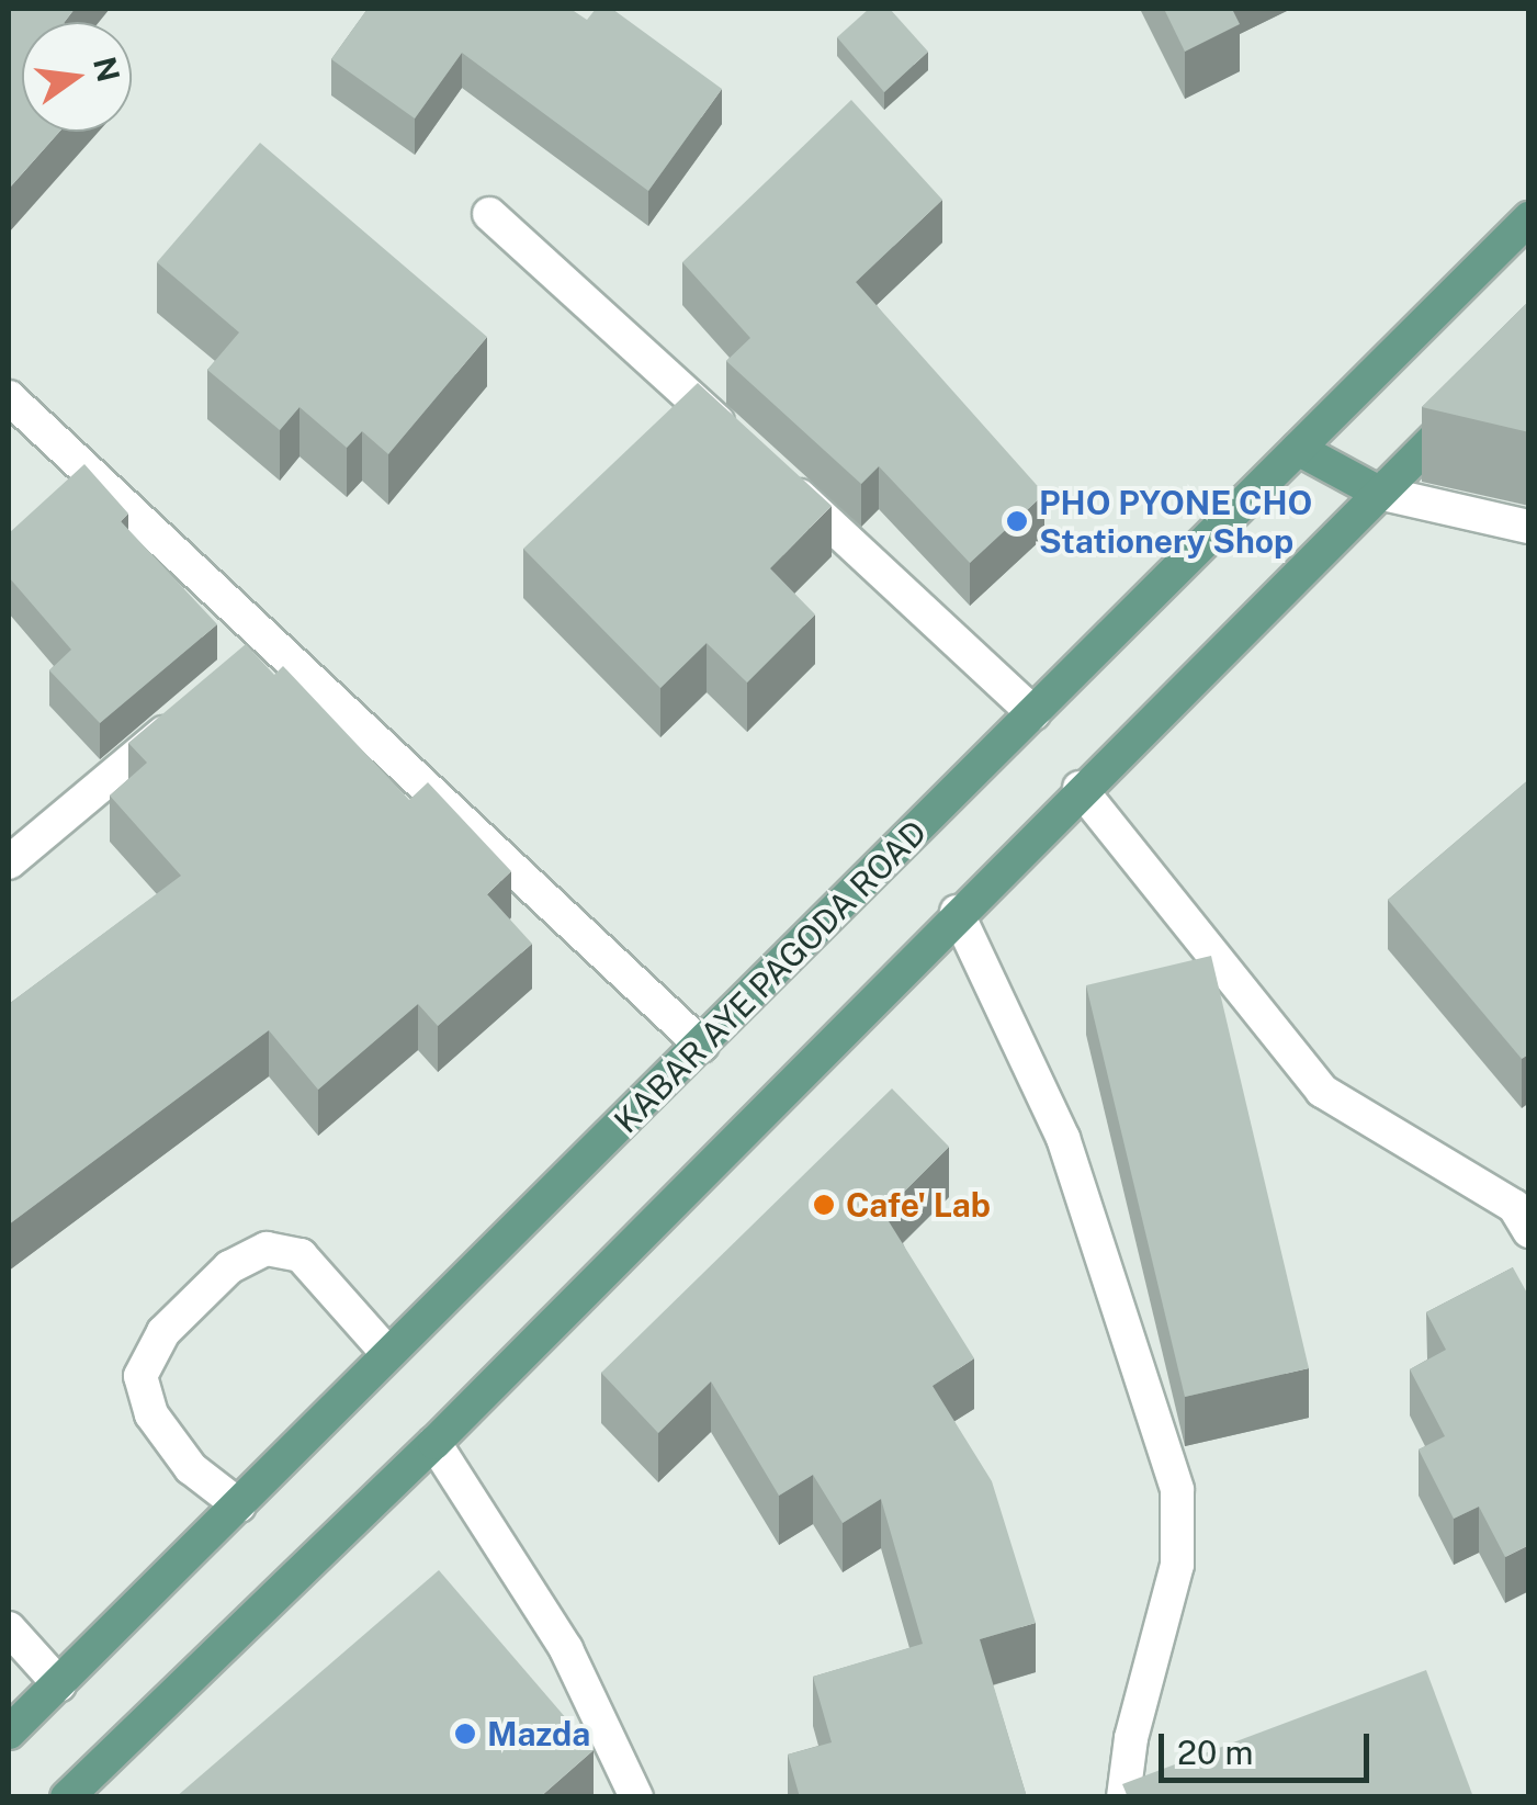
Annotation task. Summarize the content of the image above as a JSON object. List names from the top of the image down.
{
  "streets": {
    "main road": ["KABAR AYE PAGODA ROAD"]
  },
  "places": ["PHO PYONE CHO Stationery Shop", "Cafe' Lab", "Mazda"],
  "scale_bar": "20 m",
  "north": "right"
}
